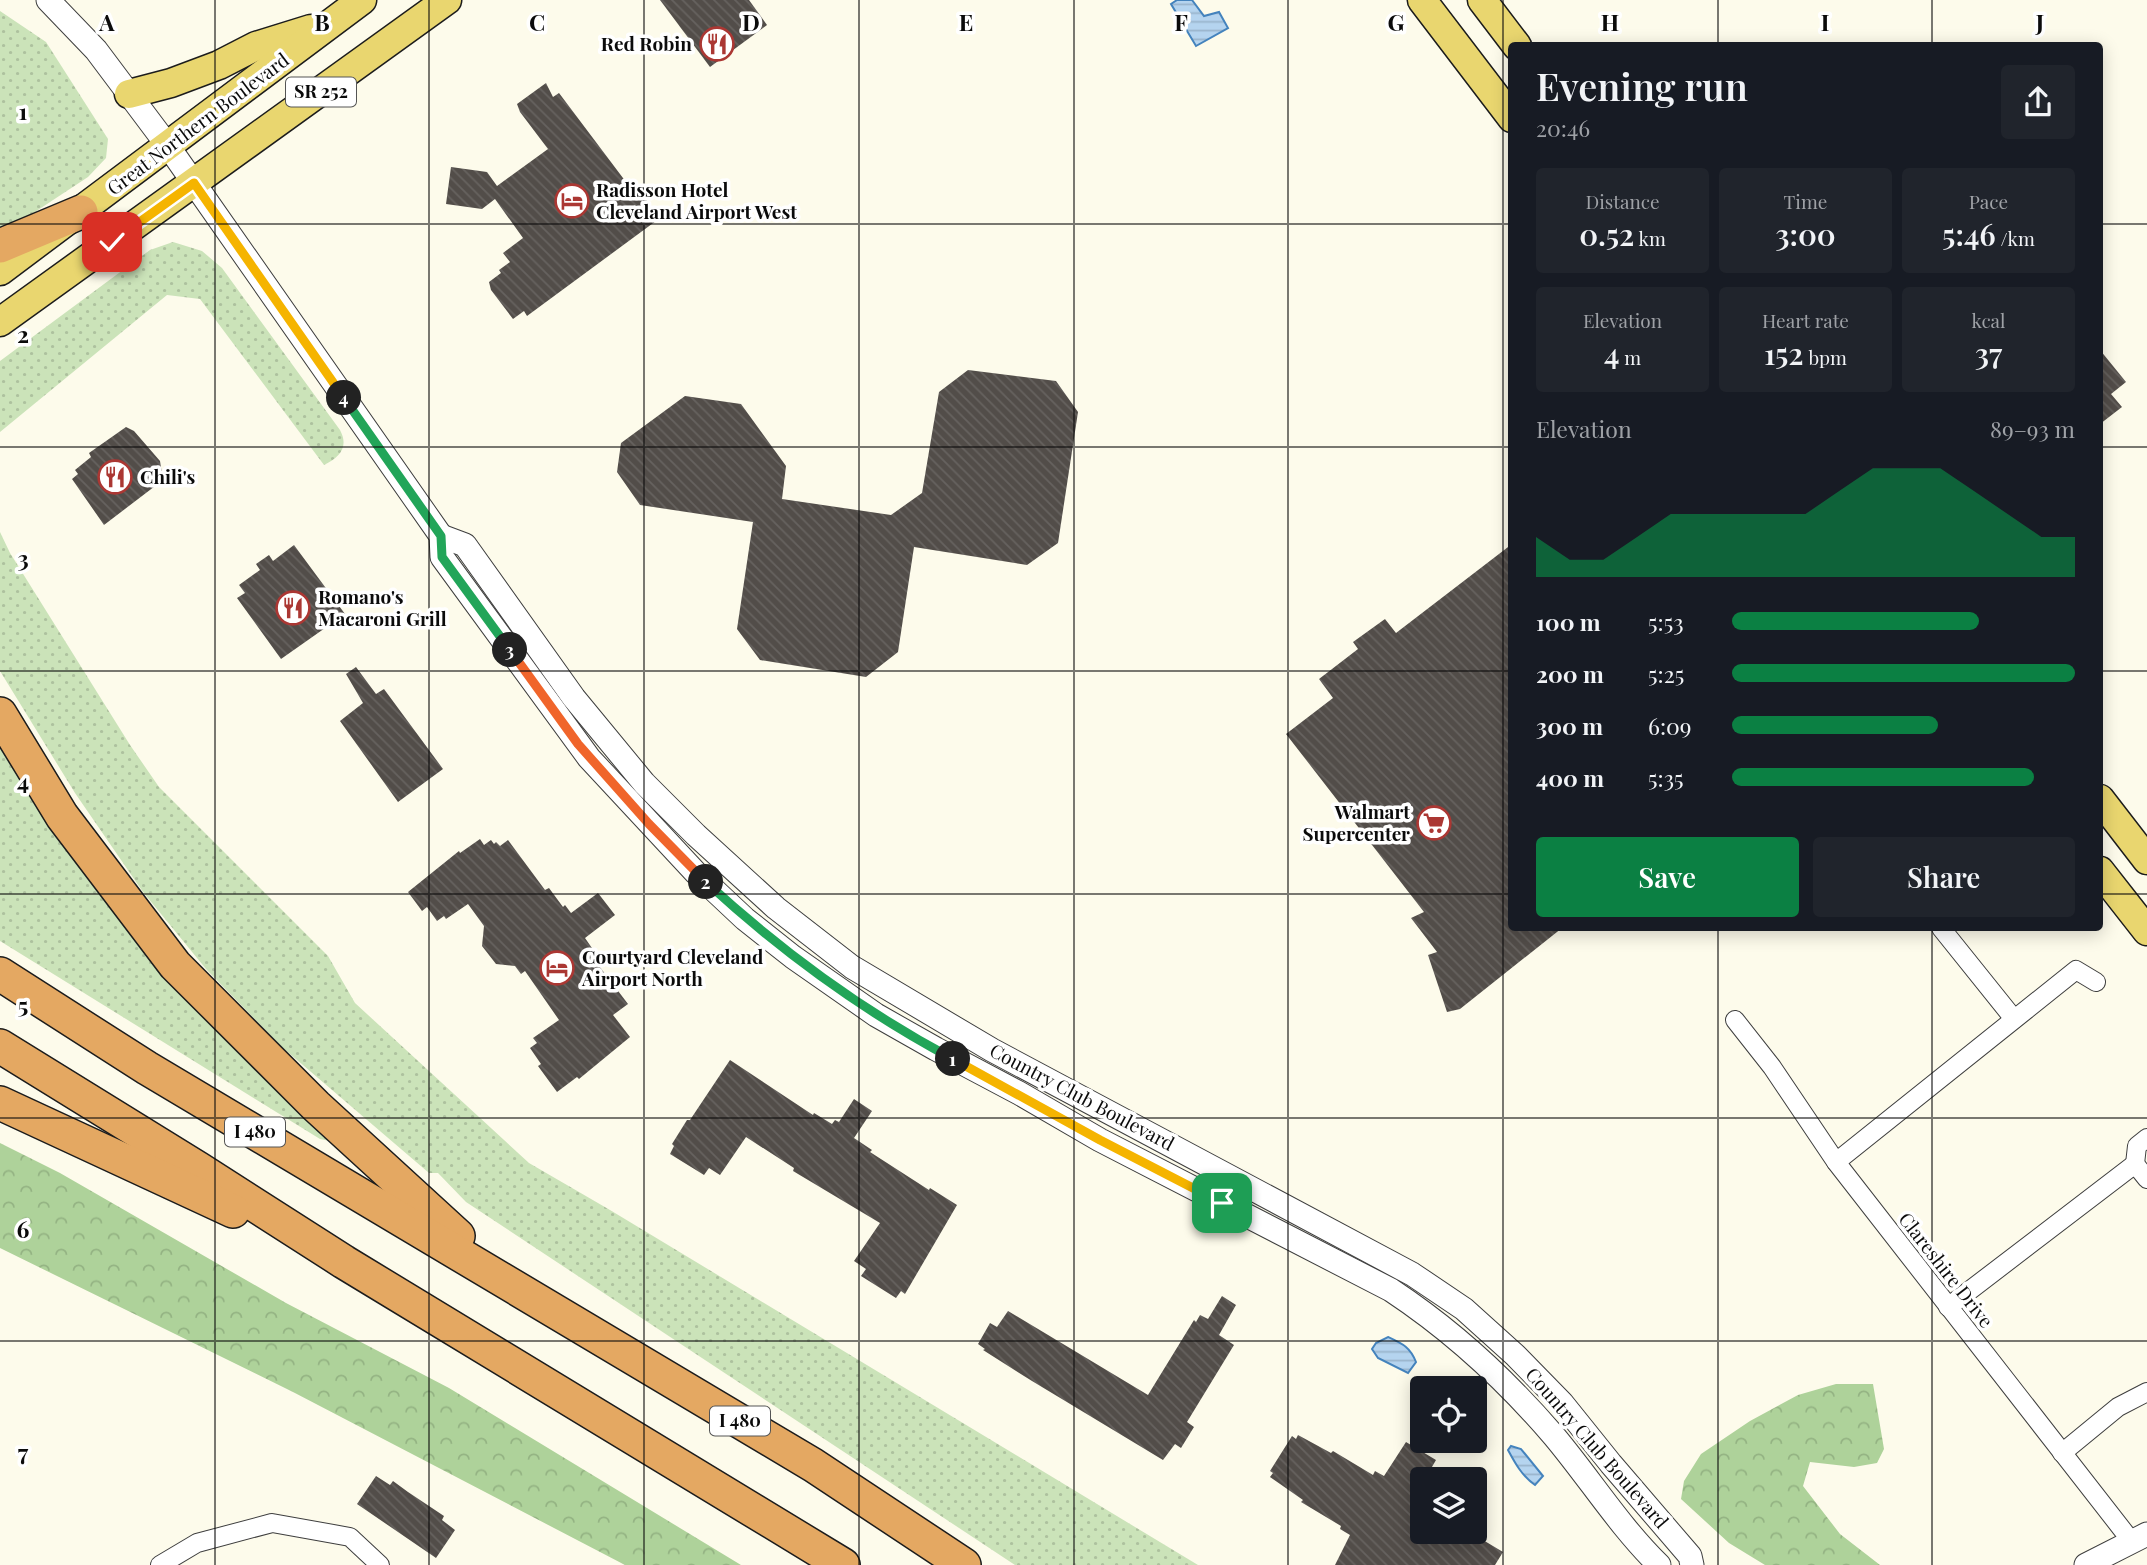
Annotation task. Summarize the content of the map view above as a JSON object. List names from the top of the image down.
{
  "streets": {
    "highway": ["I 480"],
    "main road": ["SR 252", "Great Northern Boulevard"],
    "street": ["Country Club Boulevard", "Clareshire Drive"]
  },
  "crossings": [
    ["SR 252", "Country Club Boulevard"],
    ["Great Northern Boulevard", "Country Club Boulevard"]
  ],
  "places": {
    "restaurant": ["Red Robin", "Chili's", "Romano's Macaroni Grill"],
    "hotel": ["Radisson Hotel Cleveland Airport West", "Courtyard Cleveland Airport North"],
    "supermarket": ["Walmart Supercenter"]
  },
  "page": {
    "heading": ["Evening run", "20:46"],
    "stats": [
      ["Distance", "0.52 km"],
      ["Time", "3:00"],
      ["Pace", "5:46 /km"],
      ["Elevation", "4 m"],
      ["Heart rate", "152 bpm"],
      ["kcal", "37"]
    ],
    "pins": [
      "4",
      "3",
      "2",
      "1"
    ],
    "chart": ["Elevation", "89–93 m"],
    "list": [
      {
        "name": "100 m",
        "note": "5:53"
      },
      {
        "name": "200 m",
        "note": "5:25"
      },
      {
        "name": "300 m",
        "note": "6:09"
      },
      {
        "name": "400 m",
        "note": "5:35"
      }
    ],
    "buttons": ["Save", "Share"]
  },
  "grid": {
    "columns": [
      "A",
      "B",
      "C",
      "D",
      "E",
      "F",
      "G",
      "H",
      "I",
      "J"
    ],
    "rows": [
      "1",
      "2",
      "3",
      "4",
      "5",
      "6",
      "7"
    ]
  }
}
